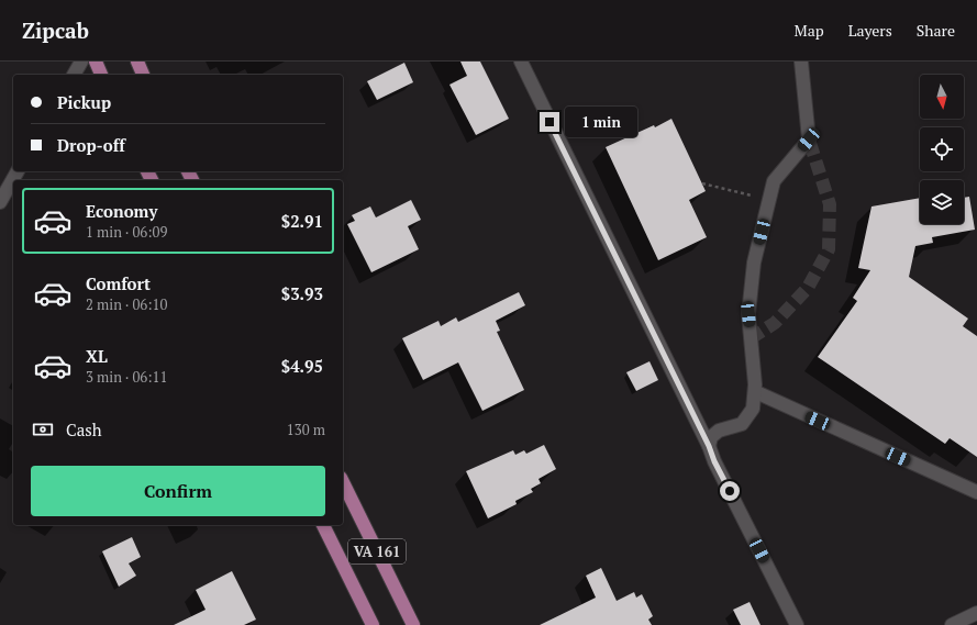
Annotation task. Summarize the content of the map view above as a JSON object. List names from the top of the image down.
{
  "streets": {
    "main road": ["VA 161"]
  },
  "north": "bottom",
  "page": {
    "header": "Zipcab",
    "nav": ["Map", "Layers", "Share"],
    "banner": ["Pickup", "Drop-off"],
    "bubble": "1 min",
    "list": [
      {
        "name": "Economy",
        "note": "1 min · 06:09",
        "value": "$2.91"
      },
      {
        "name": "Comfort",
        "note": "2 min · 06:10",
        "value": "$3.93"
      },
      {
        "name": "XL",
        "note": "3 min · 06:11",
        "value": "$4.95"
      }
    ],
    "pay": ["Cash", "130 m"],
    "buttons": "Confirm"
  }
}
